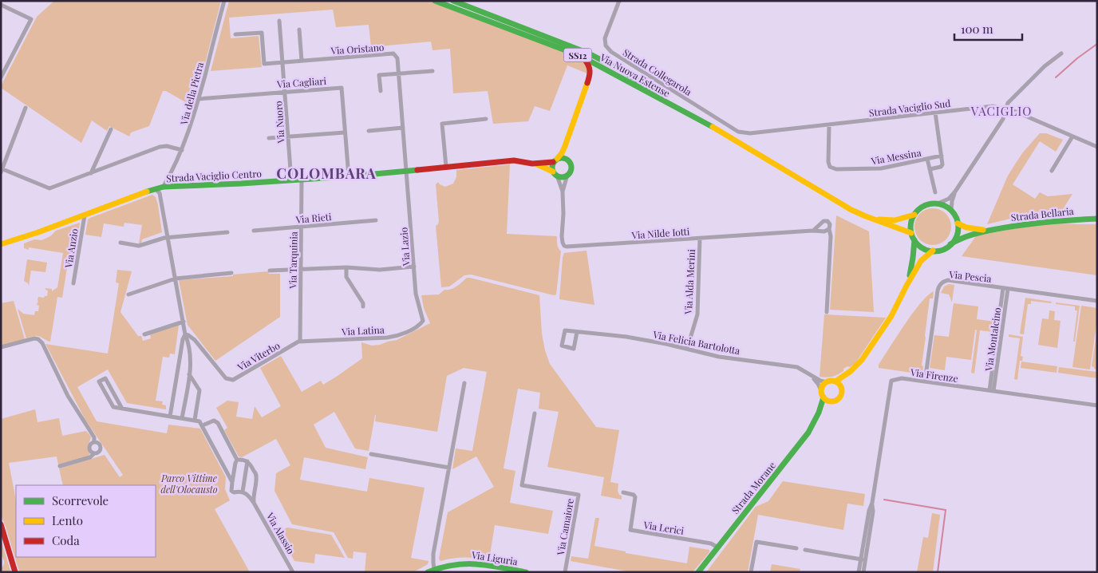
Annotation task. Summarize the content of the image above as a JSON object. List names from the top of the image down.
{
  "streets": {
    "main road": [
      "SS12",
      "Via Nuova Estense",
      "Strada Vaciglio Centro",
      "Strada Bellaria",
      "Strada Morane",
      "Via Liguria"
    ],
    "street": [
      "Via Oristano",
      "Strada Collegarola",
      "Via Cagliari",
      "Via della Pietra",
      "Strada Vaciglio Sud",
      "Via Nuoro",
      "Via Messina",
      "Via Rieti",
      "Via Nilde Iotti",
      "Via Lazio",
      "Via Anzio",
      "Via Tarquinia",
      "Via Pescia",
      "Via Alda Merini",
      "Via Latina",
      "Via Montalcino",
      "Via Felicia Bartolotta",
      "Via Viterbo",
      "Via Firenze",
      "Via Camaiore",
      "Via Lerici",
      "Via Alassio"
    ]
  },
  "crossings": [
    ["Via Oristano", "Via Nuoro"],
    ["Via Oristano", "Strada Vaciglio Centro"],
    ["Via Oristano", "Via Lazio"],
    ["Strada Collegarola", "Strada Vaciglio Sud"],
    ["Via Nuova Estense", "Strada Bellaria"],
    ["Via Cagliari", "Via della Pietra"],
    ["Via Cagliari", "Via Nuoro"],
    ["Via Cagliari", "Strada Vaciglio Centro"],
    ["Via della Pietra", "Strada Vaciglio Centro"],
    ["Strada Vaciglio Sud", "Via Messina"],
    ["Via Nuoro", "Strada Vaciglio Centro"],
    ["Strada Vaciglio Centro", "Via Nilde Iotti"],
    ["Strada Vaciglio Centro", "Via Lazio"],
    ["Strada Vaciglio Centro", "Via Anzio"],
    ["Strada Vaciglio Centro", "Via Tarquinia"],
    ["Via Rieti", "Via Tarquinia"],
    ["Via Nilde Iotti", "Via Alda Merini"],
    ["Via Lazio", "Via Latina"],
    ["Via Tarquinia", "Via Latina"],
    ["Via Tarquinia", "Via Viterbo"],
    ["Via Pescia", "Via Montalcino"],
    ["Via Pescia", "Via Firenze"],
    ["Via Alda Merini", "Via Felicia Bartolotta"],
    ["Via Latina", "Via Viterbo"],
    ["Via Montalcino", "Via Firenze"],
    ["Via Felicia Bartolotta", "Strada Morane"],
    ["Strada Morane", "Via Lerici"]
  ],
  "districts": ["VACIGLIO", "COLOMBARA"],
  "parks": ["Parco Vittime dell'Olocausto"],
  "legend": ["Scorrevole", "Lento", "Coda"],
  "scale_bar": "100 m"
}
